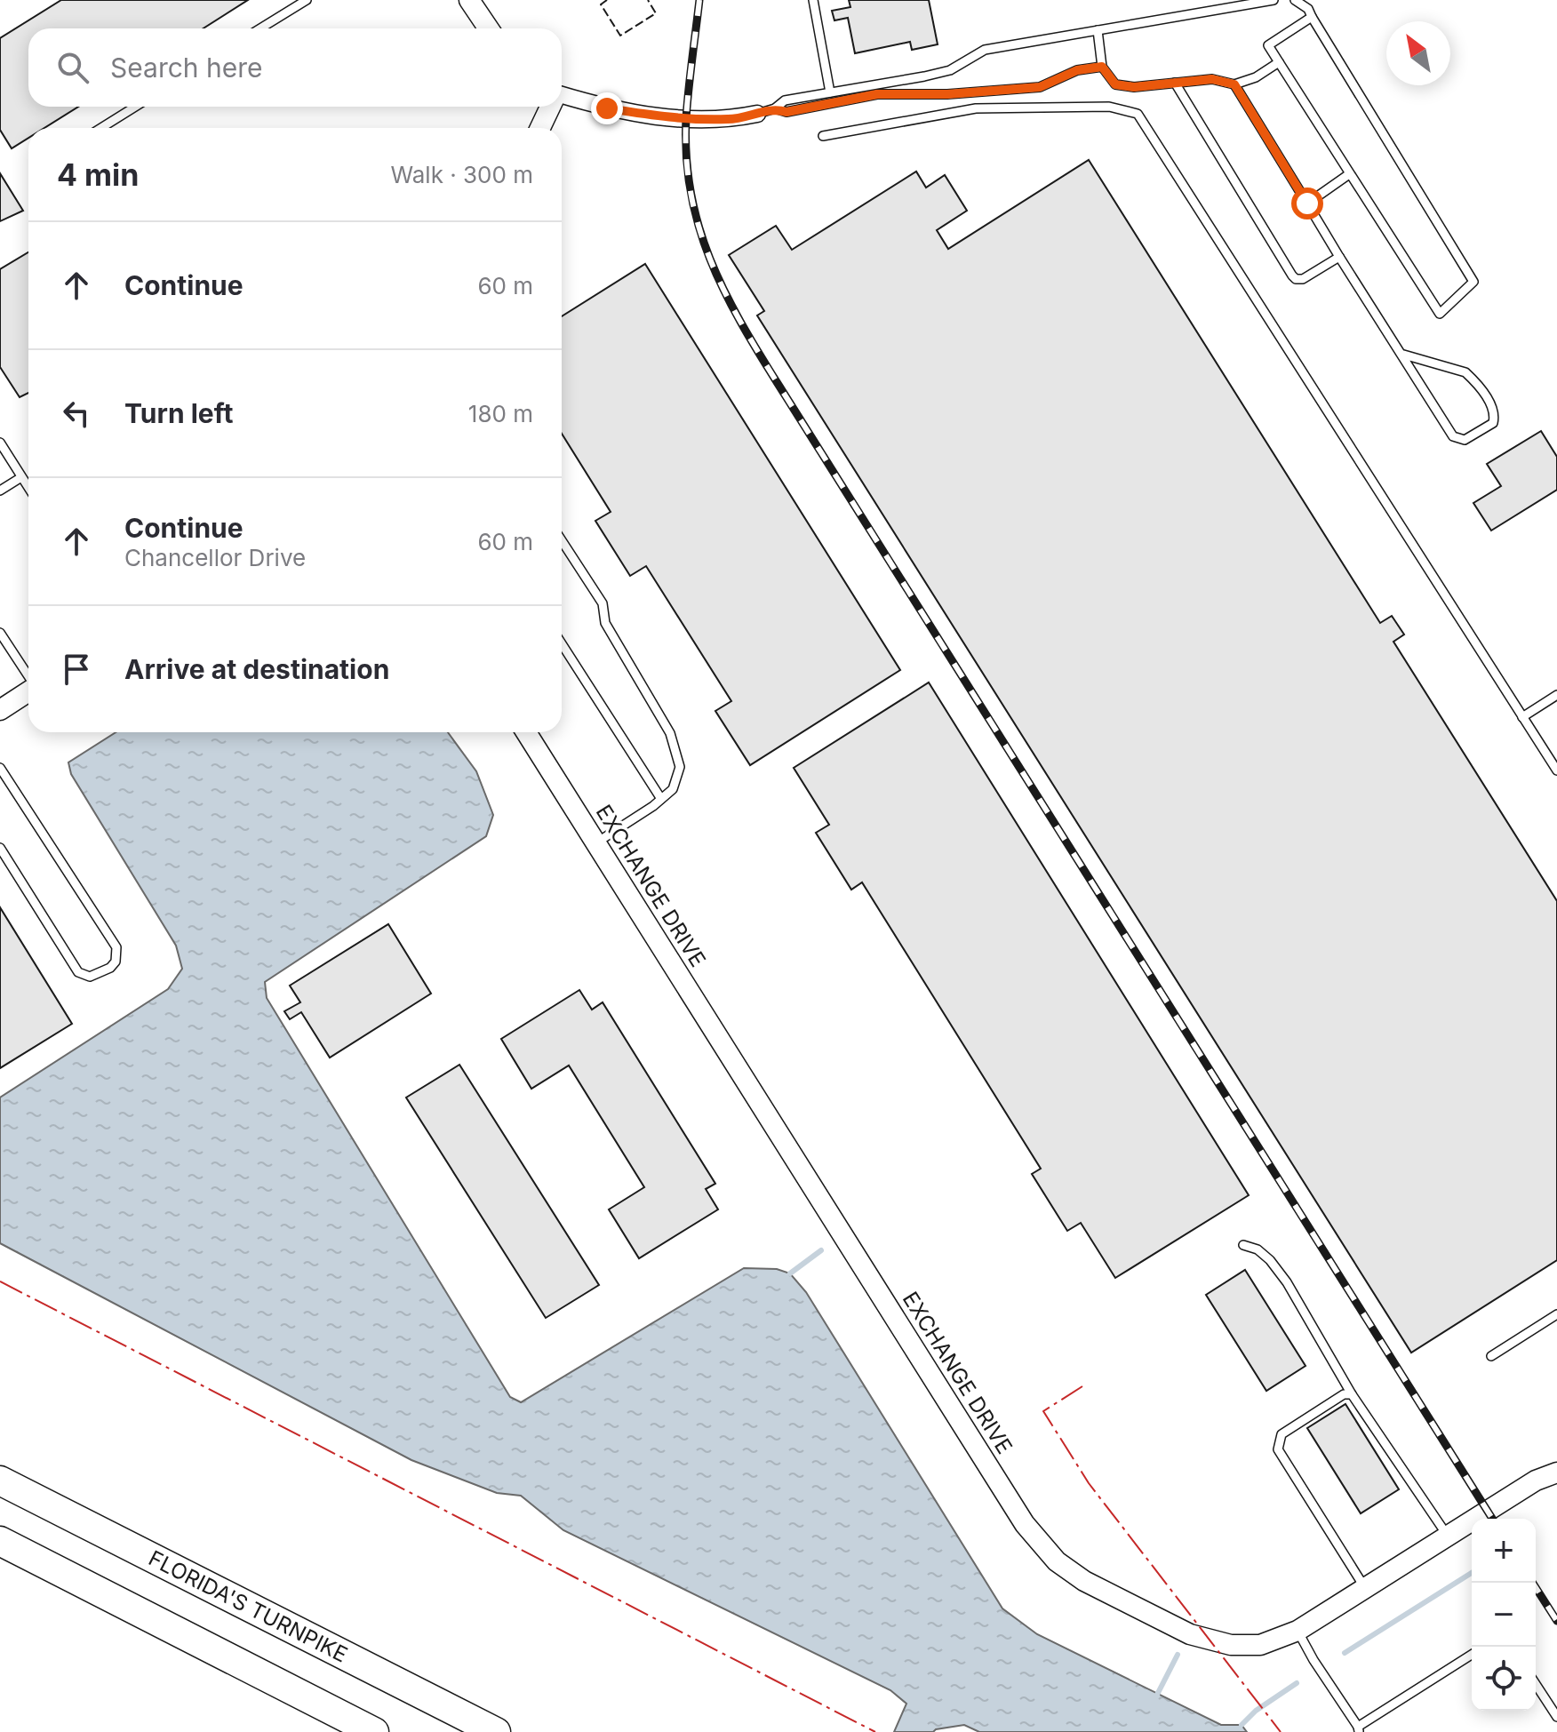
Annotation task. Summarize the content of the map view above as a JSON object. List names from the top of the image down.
{
  "streets": {
    "highway": ["FLORIDA'S TURNPIKE"],
    "street": ["EXCHANGE DRIVE"]
  },
  "north": "top left",
  "page": {
    "search": "Search here",
    "heading": ["4 min", "Walk · 300 m"],
    "list": [
      ["Continue", "60 m"],
      ["Turn left", "180 m"],
      ["Continue", "Chancellor Drive", "60 m"],
      "Arrive at destination"
    ],
    "map_buttons": ["+", "−"]
  }
}
